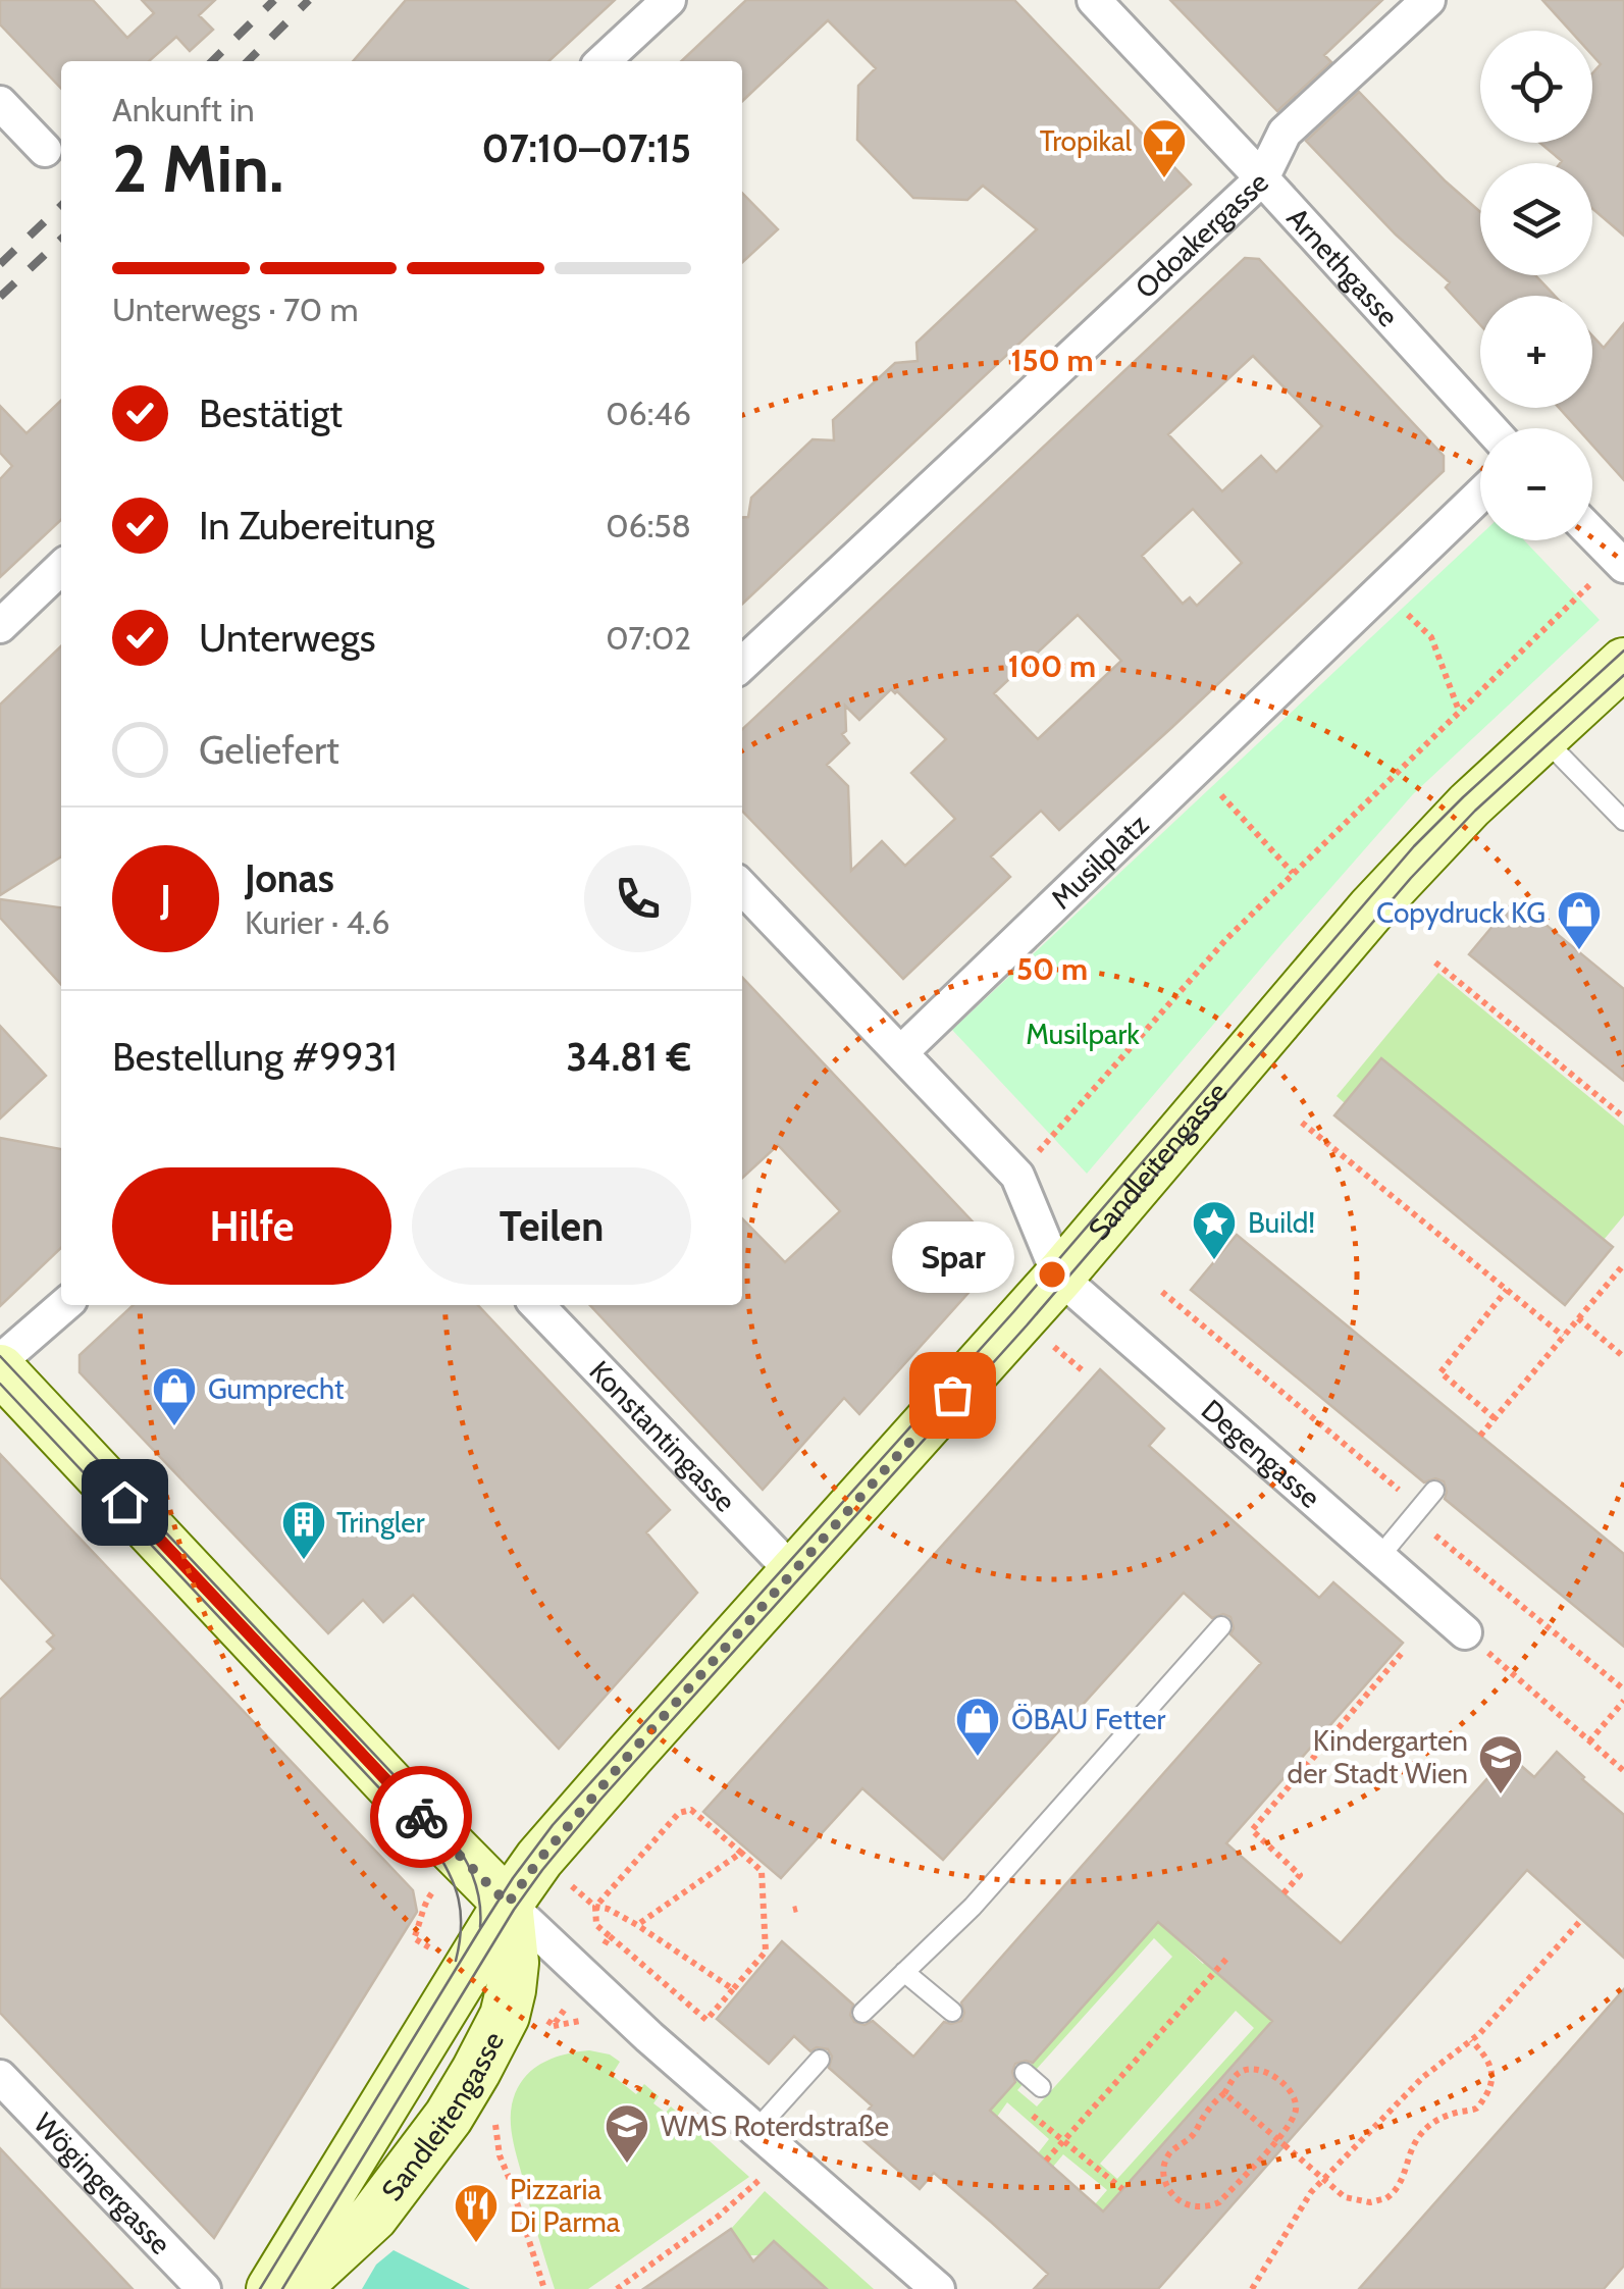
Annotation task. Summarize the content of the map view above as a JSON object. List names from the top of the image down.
{
  "streets": {
    "main road": ["Sandleitengasse"],
    "street": [
      "Odoakergasse",
      "Arnethgasse",
      "Musilplatz",
      "Konstantingasse",
      "Degengasse",
      "Wögingergasse"
    ]
  },
  "crossings": [
    ["Odoakergasse", "Arnethgasse"],
    ["Sandleitengasse", "Konstantingasse"],
    ["Sandleitengasse", "Degengasse"]
  ],
  "parks": ["Musilpark"],
  "places": {
    "bar": ["Tropikal"],
    "shop": ["Copydruck KG", "Gumprecht", "ÖBAU Fetter"],
    "place": ["Build!"],
    "other": ["Spar"],
    "building": ["Tringler"],
    "school or university": ["Kindergarten der Stadt Wien", "WMS Roterdstraße"],
    "restaurant": ["Pizzaria Di Parma"]
  },
  "page": {
    "map_buttons": ["+", "−"],
    "heading": ["2 Min.", "Ankunft in", "07:10–07:15"],
    "panel": [
      "Jonas",
      "Kurier · 4.6",
      "Bestellung #9931",
      "34.81 €"
    ],
    "bar": "Unterwegs · 70 m",
    "list": [
      ["Bestätigt", "06:46"],
      ["In Zubereitung", "06:58"],
      ["Unterwegs", "07:02"],
      "Geliefert"
    ],
    "round": "J",
    "buttons": ["Hilfe", "Teilen"],
    "bubble": "Spar"
  },
  "rings": ["150 m", "100 m", "50 m"]
}
